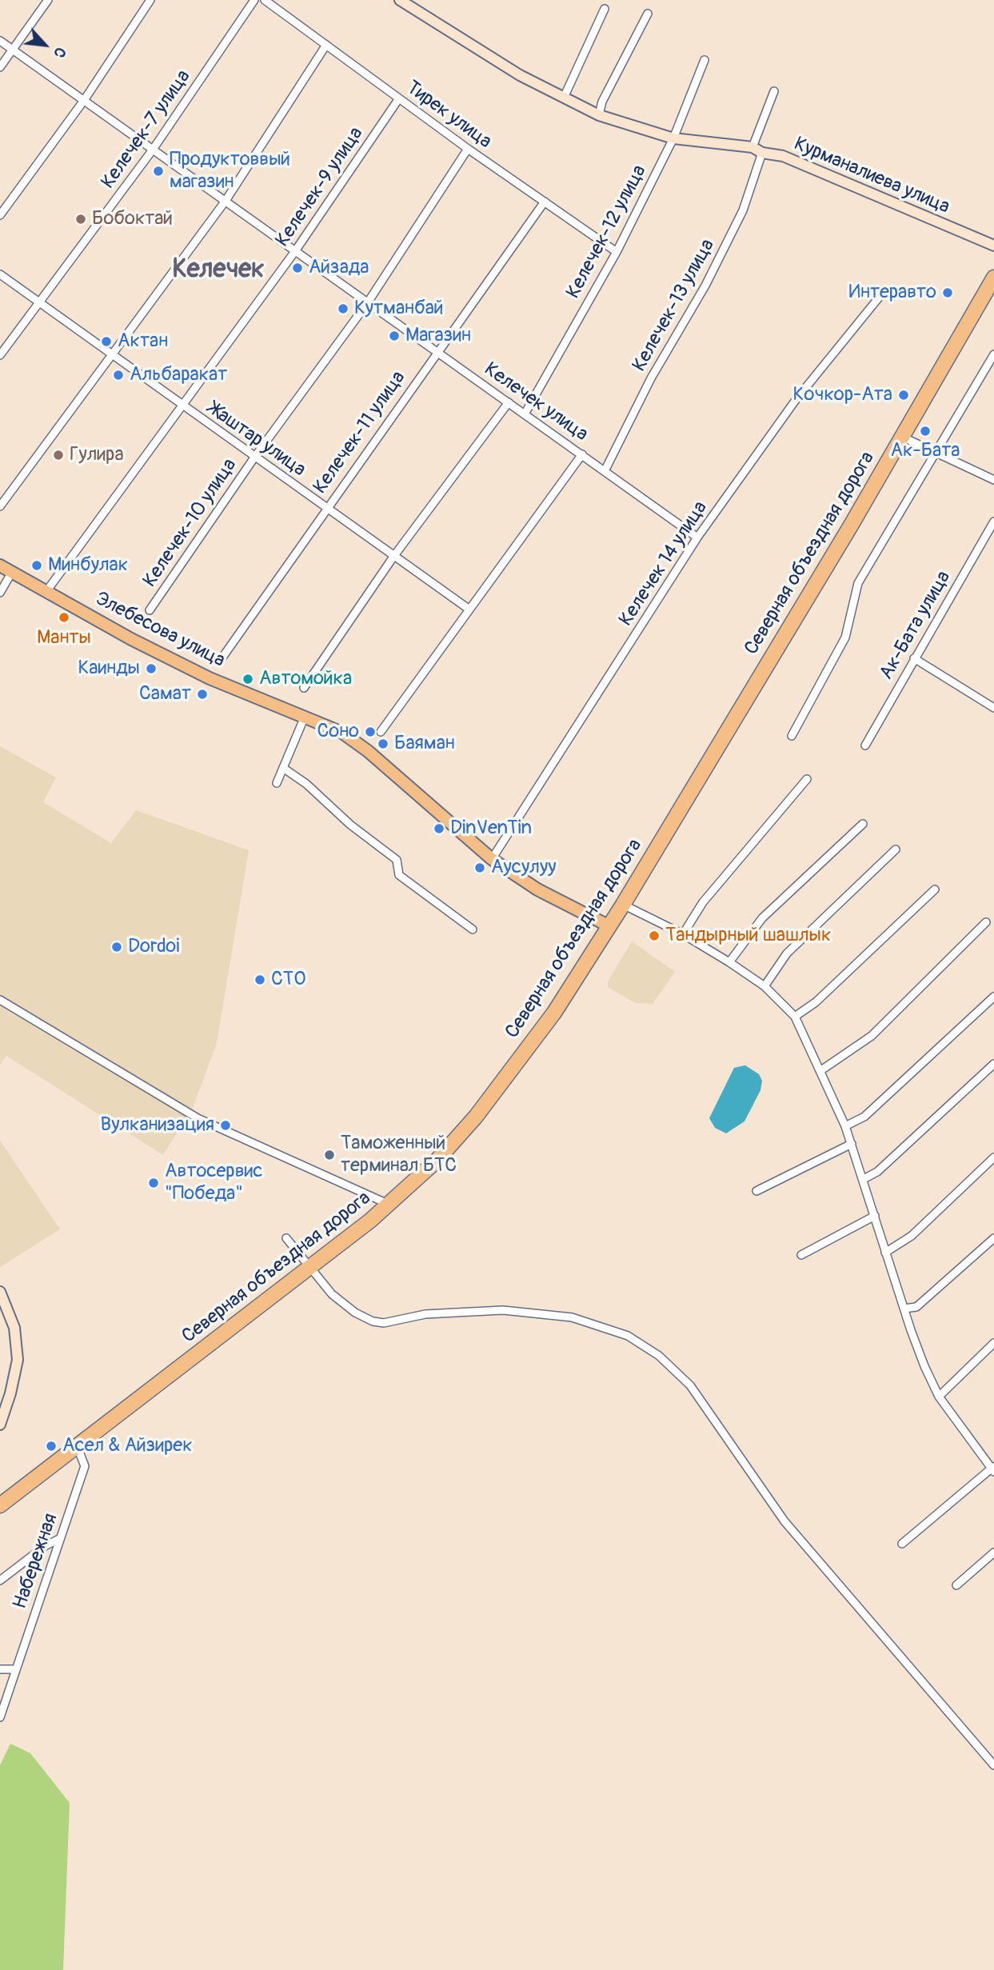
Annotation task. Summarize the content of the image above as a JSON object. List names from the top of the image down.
{
  "streets": {
    "highway": ["Северная объездная дорога"],
    "main road": ["Элебесова улица"],
    "street": [
      "Тирек улица",
      "Келечек-7 улица",
      "Курманалиева улица",
      "Келечек-9 улица",
      "Келечек-12 улица",
      "Келечек-13 улица",
      "Келечек улица",
      "Келечек-11 улица",
      "Жаштар улица",
      "Келечек-10 улица",
      "Келечек 14 улица",
      "Ак-Бата улица",
      "Набережная"
    ]
  },
  "crossings": [
    ["Тирек улица", "Келечек-9 улица"],
    ["Тирек улица", "Келечек-12 улица"],
    ["Тирек улица", "Келечек-11 улица"],
    ["Тирек улица", "Келечек-10 улица"],
    ["Келечек-7 улица", "Келечек улица"],
    ["Келечек-7 улица", "Жаштар улица"],
    ["Курманалиева улица", "Келечек-12 улица"],
    ["Курманалиева улица", "Келечек-13 улица"],
    ["Келечек-9 улица", "Келечек улица"],
    ["Келечек-9 улица", "Жаштар улица"],
    ["Келечек-9 улица", "Элебесова улица"],
    ["Келечек-12 улица", "Келечек улица"],
    ["Келечек-13 улица", "Келечек улица"],
    ["Келечек улица", "Келечек-11 улица"],
    ["Келечек улица", "Келечек-10 улица"],
    ["Келечек улица", "Келечек 14 улица"],
    ["Келечек-11 улица", "Жаштар улица"],
    ["Жаштар улица", "Келечек-10 улица"],
    ["Северная объездная дорога", "Элебесова улица"],
    ["Северная объездная дорога", "Набережная"],
    ["Келечек 14 улица", "Элебесова улица"]
  ],
  "districts": ["Келечек"],
  "places": [
    "Продуктоввый магазин",
    "Бобоктай",
    "Айзада",
    "Интеравто",
    "Кутманбай",
    "Магазин",
    "Актан",
    "Альбаракат",
    "Кочкор-Ата",
    "Ак-Бата",
    "Гулира",
    "Минбулак",
    "Манты",
    "Каинды",
    "Автомойка",
    "Самат",
    "Соно",
    "Баяман",
    "DinVenTin",
    "Аусулуу",
    "Тандырный шашлык",
    "Dordoi",
    "СТО",
    "Вулканизация",
    "Таможенный терминал БТС",
    "Автосервис \"Победа\"",
    "Асел & Айзирек"
  ],
  "north": "bottom right"
}
